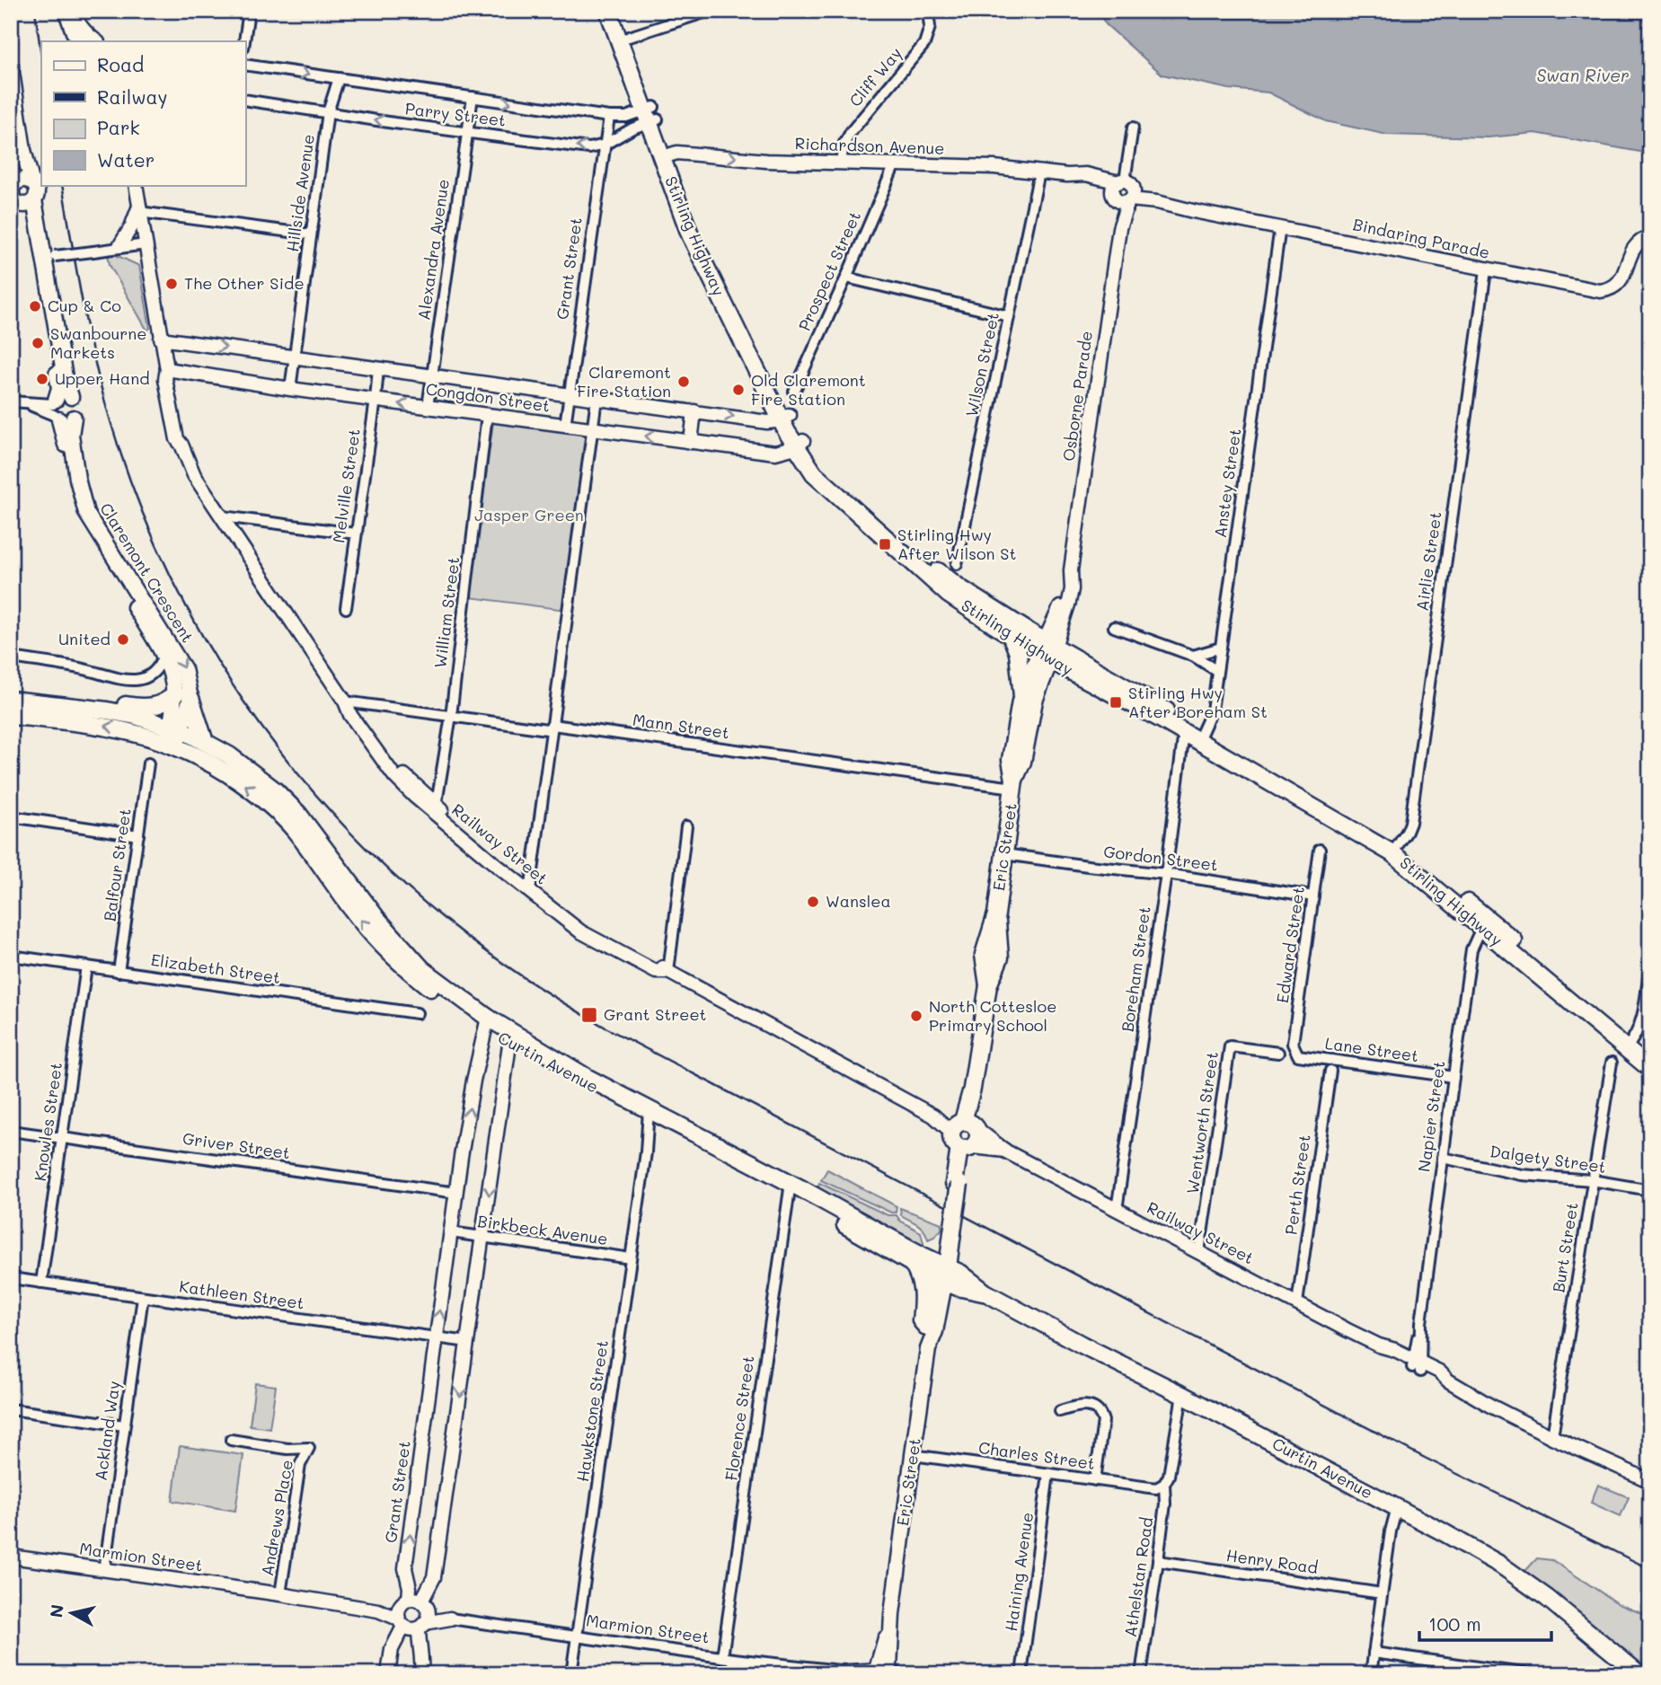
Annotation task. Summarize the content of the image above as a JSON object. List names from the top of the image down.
{
  "streets": {
    "main road": [
      "Stirling Highway",
      "Claremont Crescent",
      "Eric Street",
      "Curtin Avenue"
    ],
    "street": [
      "Cliff Way",
      "Parry Street",
      "Richardson Avenue",
      "Hillside Avenue",
      "Bindaring Parade",
      "Alexandra Avenue",
      "Grant Street",
      "Prospect Street",
      "Wilson Street",
      "Osborne Parade",
      "Congdon Street",
      "Anstey Street",
      "Melville Street",
      "Airlie Street",
      "William Street",
      "Mann Street",
      "Railway Street",
      "Gordon Street",
      "Balfour Street",
      "Edward Street",
      "Elizabeth Street",
      "Boreham Street",
      "Lane Street",
      "Napier Street",
      "Knowles Street",
      "Wentworth Street",
      "Griver Street",
      "Dalgety Street",
      "Perth Street",
      "Birkbeck Avenue",
      "Burt Street",
      "Kathleen Street",
      "Hawkstone Street",
      "Florence Street",
      "Ackland Way",
      "Charles Street",
      "Andrews Place",
      "Marmion Street",
      "Henry Road",
      "Haining Avenue",
      "Athelstan Road"
    ]
  },
  "crossings": [
    ["Cliff Way", "Richardson Avenue"],
    ["Parry Street", "Hillside Avenue"],
    ["Parry Street", "Stirling Highway"],
    ["Parry Street", "Alexandra Avenue"],
    ["Parry Street", "Grant Street"],
    ["Richardson Avenue", "Stirling Highway"],
    ["Richardson Avenue", "Bindaring Parade"],
    ["Richardson Avenue", "Prospect Street"],
    ["Richardson Avenue", "Wilson Street"],
    ["Richardson Avenue", "Osborne Parade"],
    ["Hillside Avenue", "Congdon Street"],
    ["Stirling Highway", "Osborne Parade"],
    ["Stirling Highway", "Congdon Street"],
    ["Stirling Highway", "Anstey Street"],
    ["Stirling Highway", "Airlie Street"],
    ["Stirling Highway", "Eric Street"],
    ["Stirling Highway", "Boreham Street"],
    ["Stirling Highway", "Napier Street"],
    ["Bindaring Parade", "Osborne Parade"],
    ["Bindaring Parade", "Anstey Street"],
    ["Bindaring Parade", "Airlie Street"],
    ["Alexandra Avenue", "Congdon Street"],
    ["Grant Street", "Congdon Street"],
    ["Grant Street", "Curtin Avenue"],
    ["Grant Street", "Griver Street"],
    ["Grant Street", "Birkbeck Avenue"],
    ["Grant Street", "Kathleen Street"],
    ["Grant Street", "Marmion Street"],
    ["Osborne Parade", "Eric Street"],
    ["Congdon Street", "Melville Street"],
    ["Congdon Street", "William Street"],
    ["Congdon Street", "Railway Street"],
    ["Anstey Street", "Boreham Street"],
    ["Claremont Crescent", "Curtin Avenue"],
    ["William Street", "Mann Street"],
    ["William Street", "Railway Street"],
    ["Mann Street", "Railway Street"],
    ["Mann Street", "Eric Street"],
    ["Railway Street", "Eric Street"],
    ["Railway Street", "Boreham Street"],
    ["Railway Street", "Napier Street"],
    ["Railway Street", "Wentworth Street"],
    ["Railway Street", "Perth Street"],
    ["Railway Street", "Burt Street"],
    ["Eric Street", "Gordon Street"],
    ["Eric Street", "Curtin Avenue"],
    ["Eric Street", "Charles Street"],
    ["Eric Street", "Marmion Street"],
    ["Gordon Street", "Edward Street"],
    ["Gordon Street", "Boreham Street"],
    ["Balfour Street", "Elizabeth Street"],
    ["Edward Street", "Lane Street"],
    ["Elizabeth Street", "Knowles Street"],
    ["Lane Street", "Napier Street"],
    ["Curtin Avenue", "Hawkstone Street"],
    ["Curtin Avenue", "Florence Street"],
    ["Curtin Avenue", "Athelstan Road"],
    ["Napier Street", "Dalgety Street"],
    ["Knowles Street", "Griver Street"],
    ["Knowles Street", "Kathleen Street"],
    ["Dalgety Street", "Burt Street"],
    ["Birkbeck Avenue", "Hawkstone Street"],
    ["Kathleen Street", "Ackland Way"],
    ["Hawkstone Street", "Marmion Street"],
    ["Florence Street", "Marmion Street"],
    ["Ackland Way", "Marmion Street"],
    ["Charles Street", "Haining Avenue"],
    ["Charles Street", "Athelstan Road"],
    ["Andrews Place", "Marmion Street"],
    ["Henry Road", "Athelstan Road"]
  ],
  "one_way": ["Richardson Avenue"],
  "water": ["Swan River"],
  "parks": ["Jasper Green"],
  "places": {
    "other": [
      "The Other Side",
      "Cup & Co",
      "Swanbourne Markets",
      "Upper Hand",
      "Claremont Fire Station",
      "Old Claremont Fire Station",
      "United",
      "Wanslea",
      "North Cottesloe Primary School"
    ],
    "transit": ["Stirling Hwy After Wilson St", "Stirling Hwy After Boreham St", "Grant Street"]
  },
  "legend": [
    "Road",
    "Railway",
    "Park",
    "Water"
  ],
  "scale_bar": "100 m",
  "north": "left"
}
